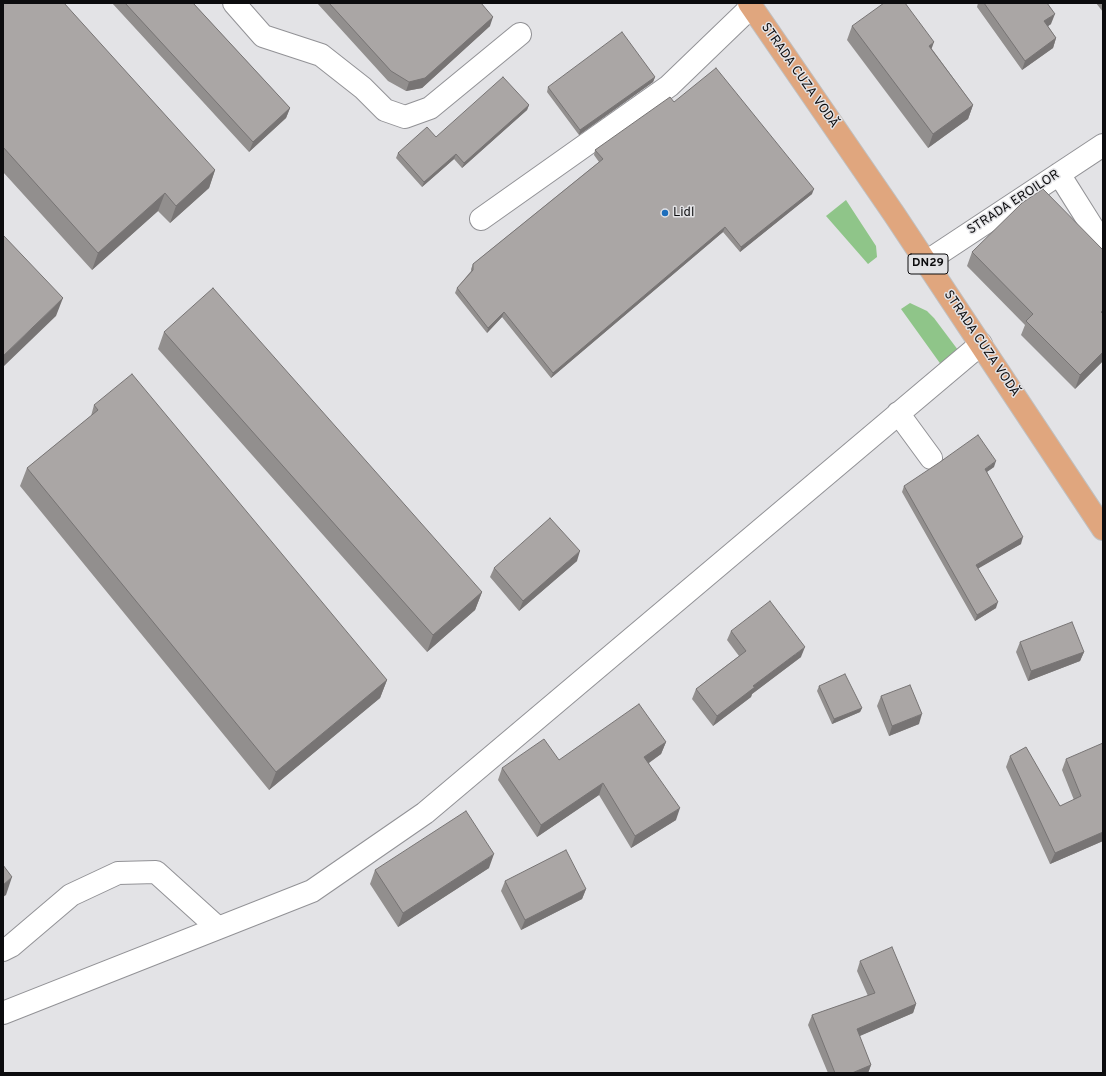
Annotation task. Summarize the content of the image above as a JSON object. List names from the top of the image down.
{
  "streets": {
    "main road": ["STRADA CUZA VODĂ", "DN29"],
    "street": ["STRADA EROILOR"]
  },
  "crossings": [
    ["STRADA CUZA VODĂ", "STRADA EROILOR"]
  ],
  "places": ["Lidl"]
}
